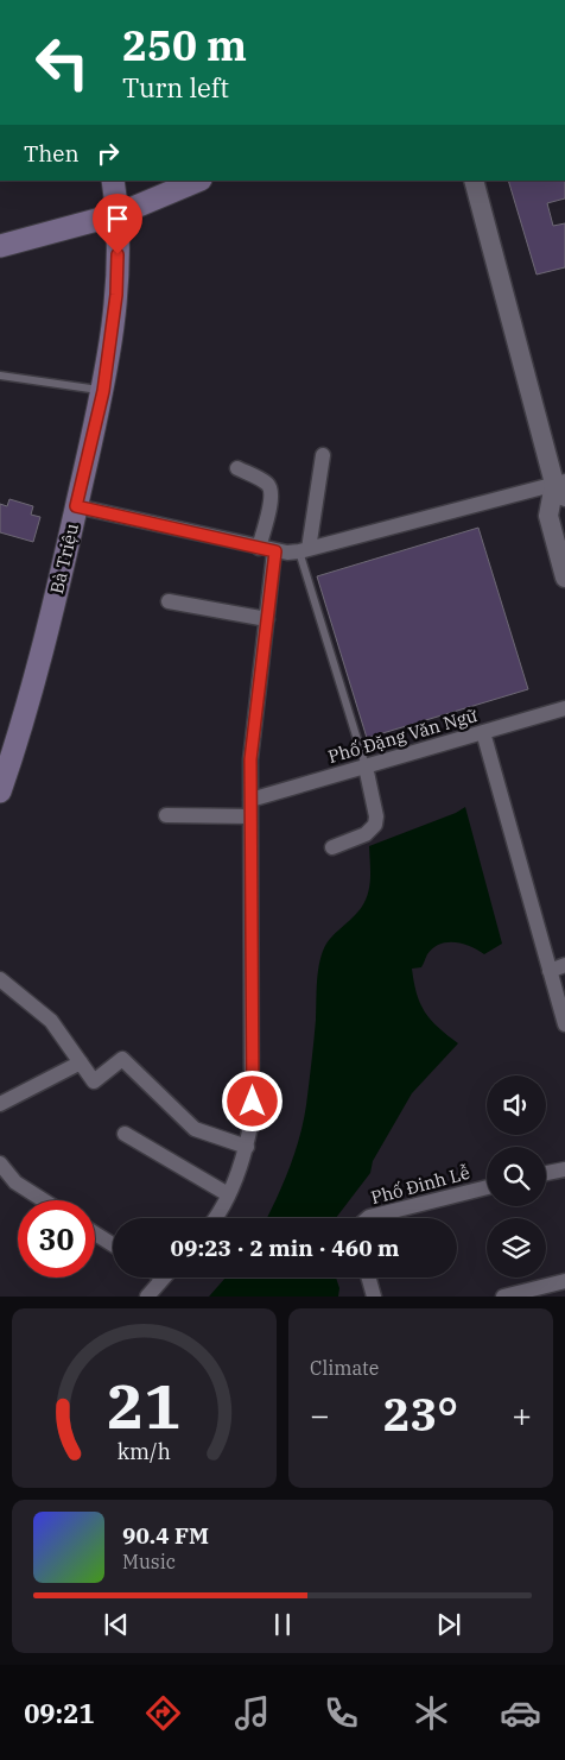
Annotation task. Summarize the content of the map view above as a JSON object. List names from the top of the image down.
{
  "streets": {
    "main road": ["Bà Triệu"],
    "street": ["Phố Đặng Văn Ngữ", "Phố Đinh Lễ"]
  },
  "page": {
    "turn": ["250 m", "Turn left"],
    "then": "Then",
    "limit": "30",
    "trip": "09:23 · 2 min · 460 m",
    "tile": "Climate",
    "heat": ["−", "23°", "+"],
    "song": ["90.4 FM", "Music"],
    "tabs": "09:21",
    "gauge": ["21", "km/h"]
  }
}
